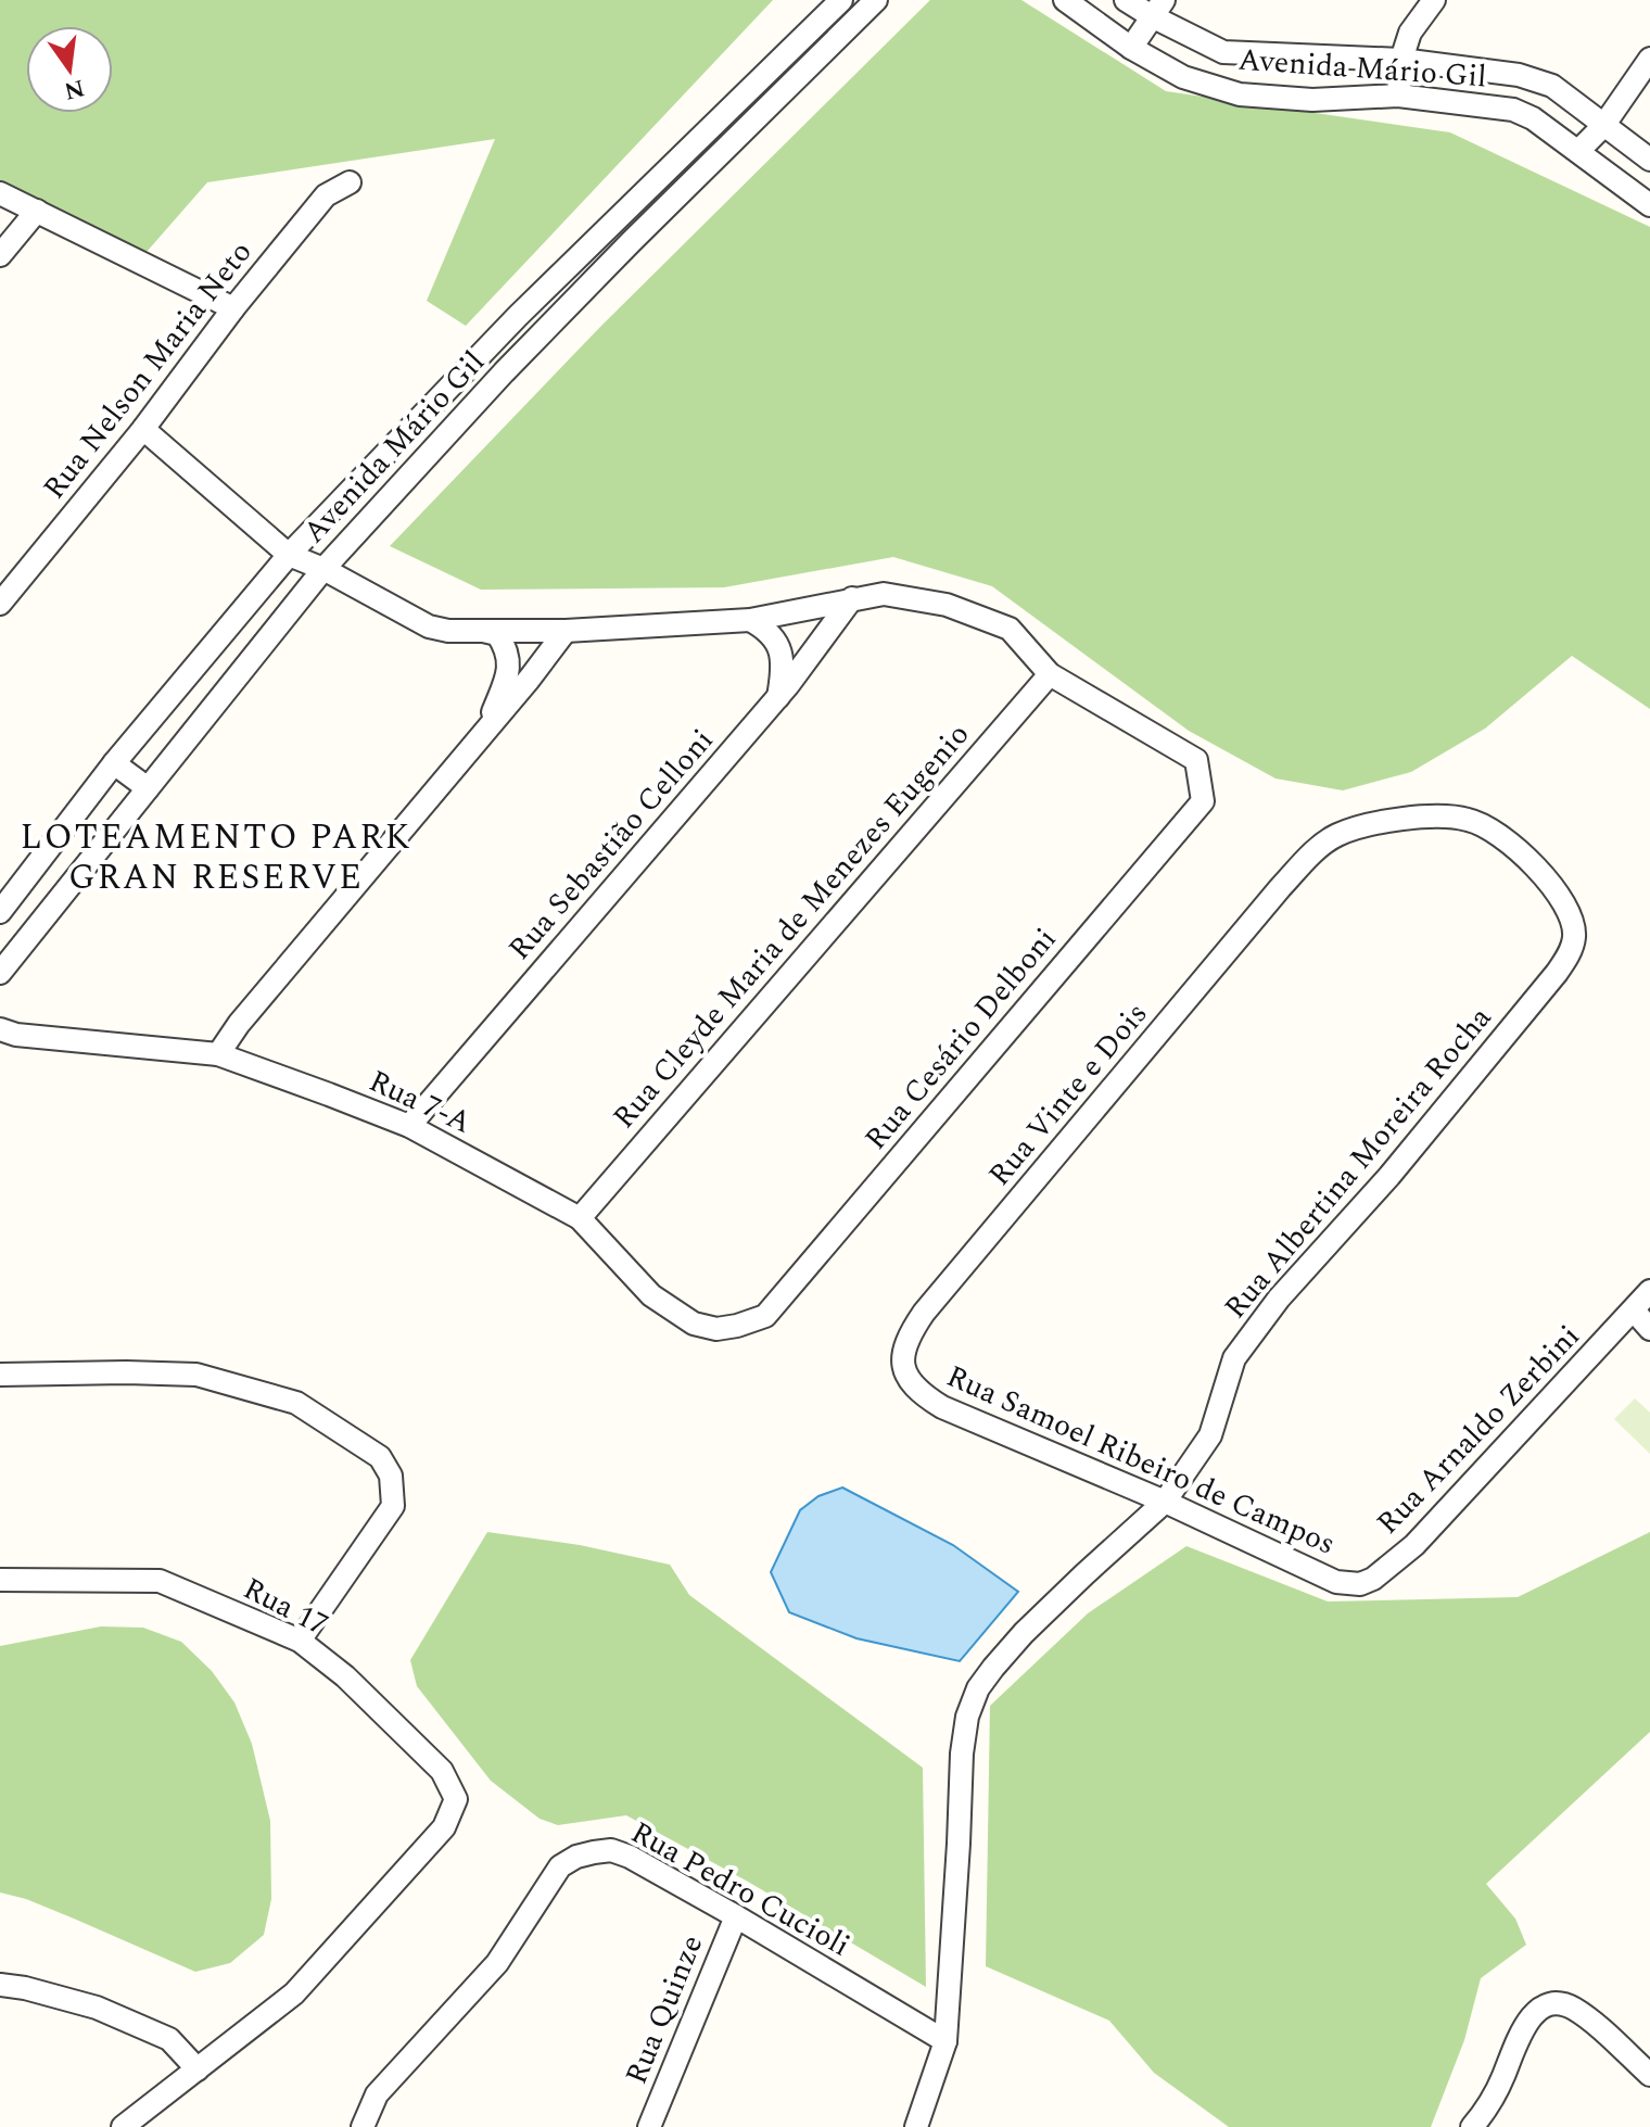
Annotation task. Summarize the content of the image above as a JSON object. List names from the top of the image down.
{
  "streets": {
    "street": [
      "Avenida Mário Gil",
      "Rua Nelson Maria Neto",
      "Rua Sebastião Celloni",
      "Rua Cleyde Maria de Menezes Eugenio",
      "Rua Cesário Delboni",
      "Rua Vinte e Dois",
      "Rua 7-A",
      "Rua Albertina Moreira Rocha",
      "Rua Arnaldo Zerbini",
      "Rua Samoel Ribeiro de Campos",
      "Rua 17",
      "Rua Pedro Cucioli",
      "Rua Quinze"
    ]
  },
  "crossings": [
    ["Rua Sebastião Celloni", "Rua 7-A"],
    ["Rua Cleyde Maria de Menezes Eugenio", "Rua Cesário Delboni"],
    ["Rua Cleyde Maria de Menezes Eugenio", "Rua 7-A"],
    ["Rua Cesário Delboni", "Rua 7-A"],
    ["Rua Vinte e Dois", "Rua Albertina Moreira Rocha"],
    ["Rua Vinte e Dois", "Rua Samoel Ribeiro de Campos"],
    ["Rua Albertina Moreira Rocha", "Rua Samoel Ribeiro de Campos"],
    ["Rua Albertina Moreira Rocha", "Rua Pedro Cucioli"],
    ["Rua Arnaldo Zerbini", "Rua Samoel Ribeiro de Campos"],
    ["Rua Pedro Cucioli", "Rua Quinze"]
  ],
  "districts": ["LOTEAMENTO PARK GRAN RESERVE"],
  "north": "bottom"
}
